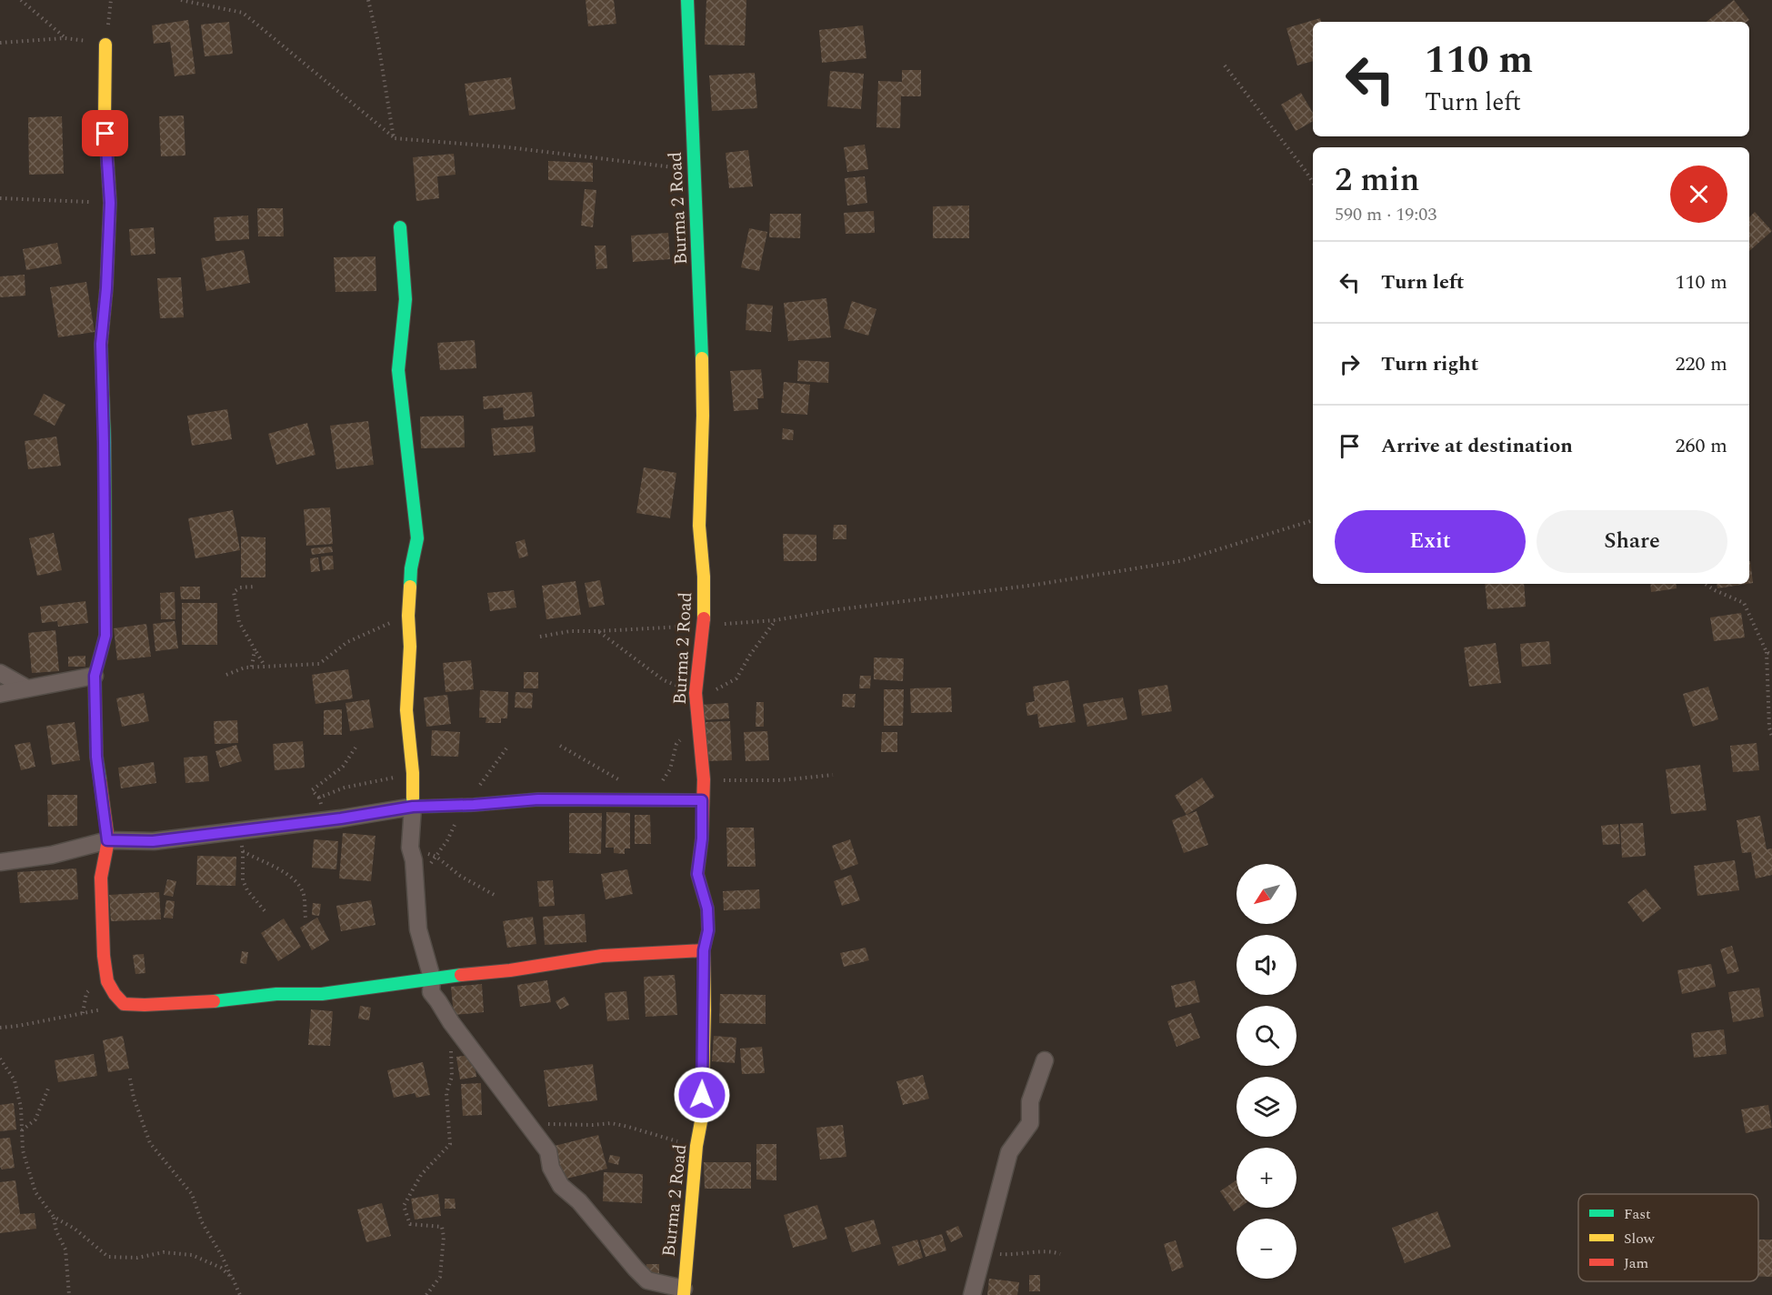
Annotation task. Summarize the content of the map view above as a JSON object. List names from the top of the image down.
{
  "streets": {
    "street": ["Burma 2 Road"]
  },
  "legend": ["Fast", "Slow", "Jam"],
  "north": "bottom left",
  "page": {
    "turn": ["110 m", "Turn left"],
    "heading": ["2 min", "590 m · 19:03"],
    "list": [
      {
        "name": "Turn left",
        "value": "110 m"
      },
      {
        "name": "Turn right",
        "value": "220 m"
      },
      {
        "name": "Arrive at destination",
        "value": "260 m"
      }
    ],
    "buttons": ["Exit", "Share"],
    "map_buttons": ["+", "−"]
  }
}
